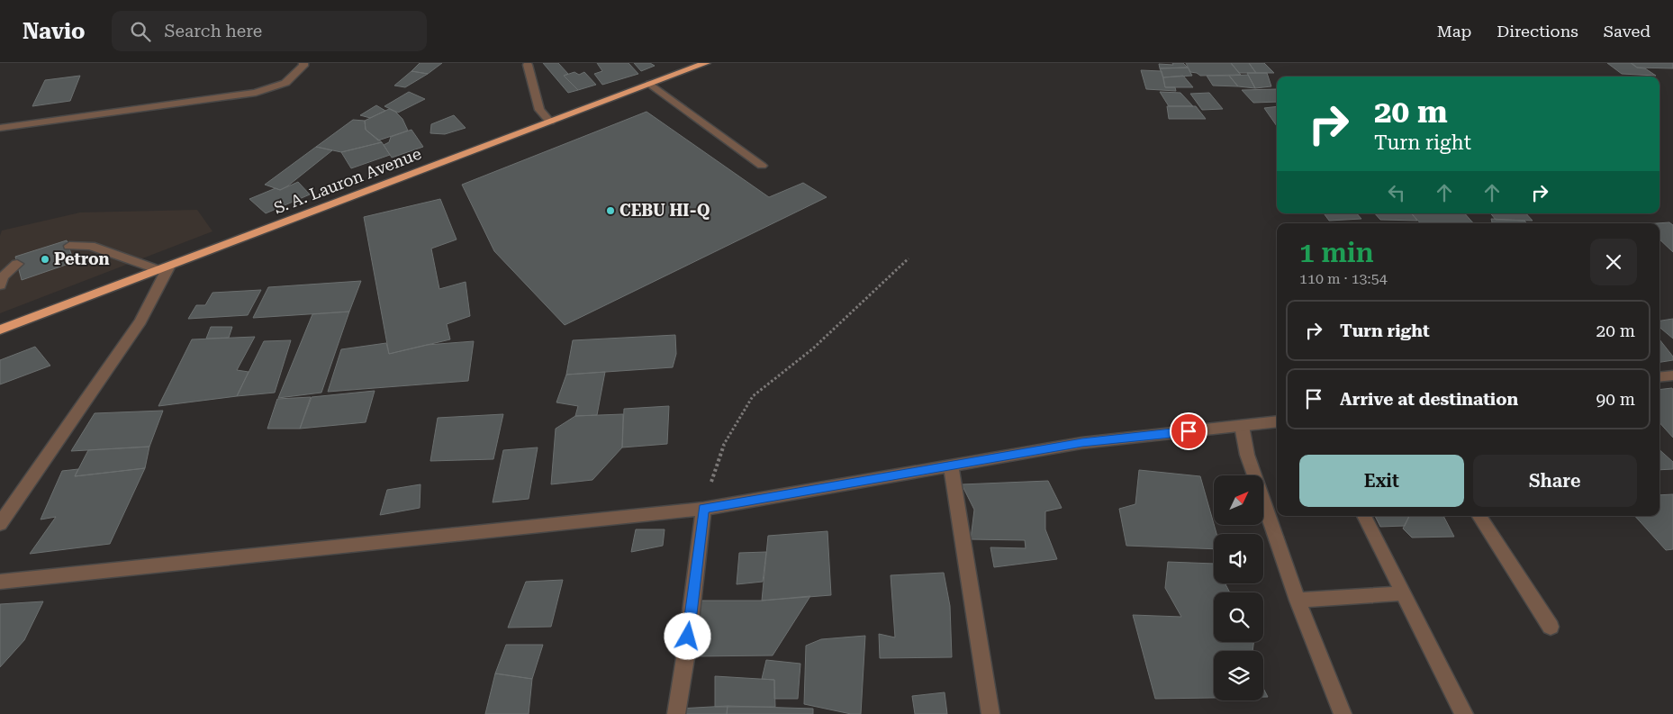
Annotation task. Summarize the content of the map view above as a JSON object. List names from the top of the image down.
{
  "streets": {
    "highway": ["S. A. Lauron Avenue"]
  },
  "places": ["CEBU HI-Q", "Petron"],
  "north": "top right",
  "page": {
    "header": "Navio",
    "search": "Search here",
    "nav": ["Map", "Directions", "Saved"],
    "turn": ["20 m", "Turn right"],
    "heading": ["1 min", "110 m · 13:54"],
    "list": [
      {
        "name": "Turn right",
        "value": "20 m"
      },
      {
        "name": "Arrive at destination",
        "value": "90 m"
      }
    ],
    "buttons": ["Exit", "Share"]
  }
}
